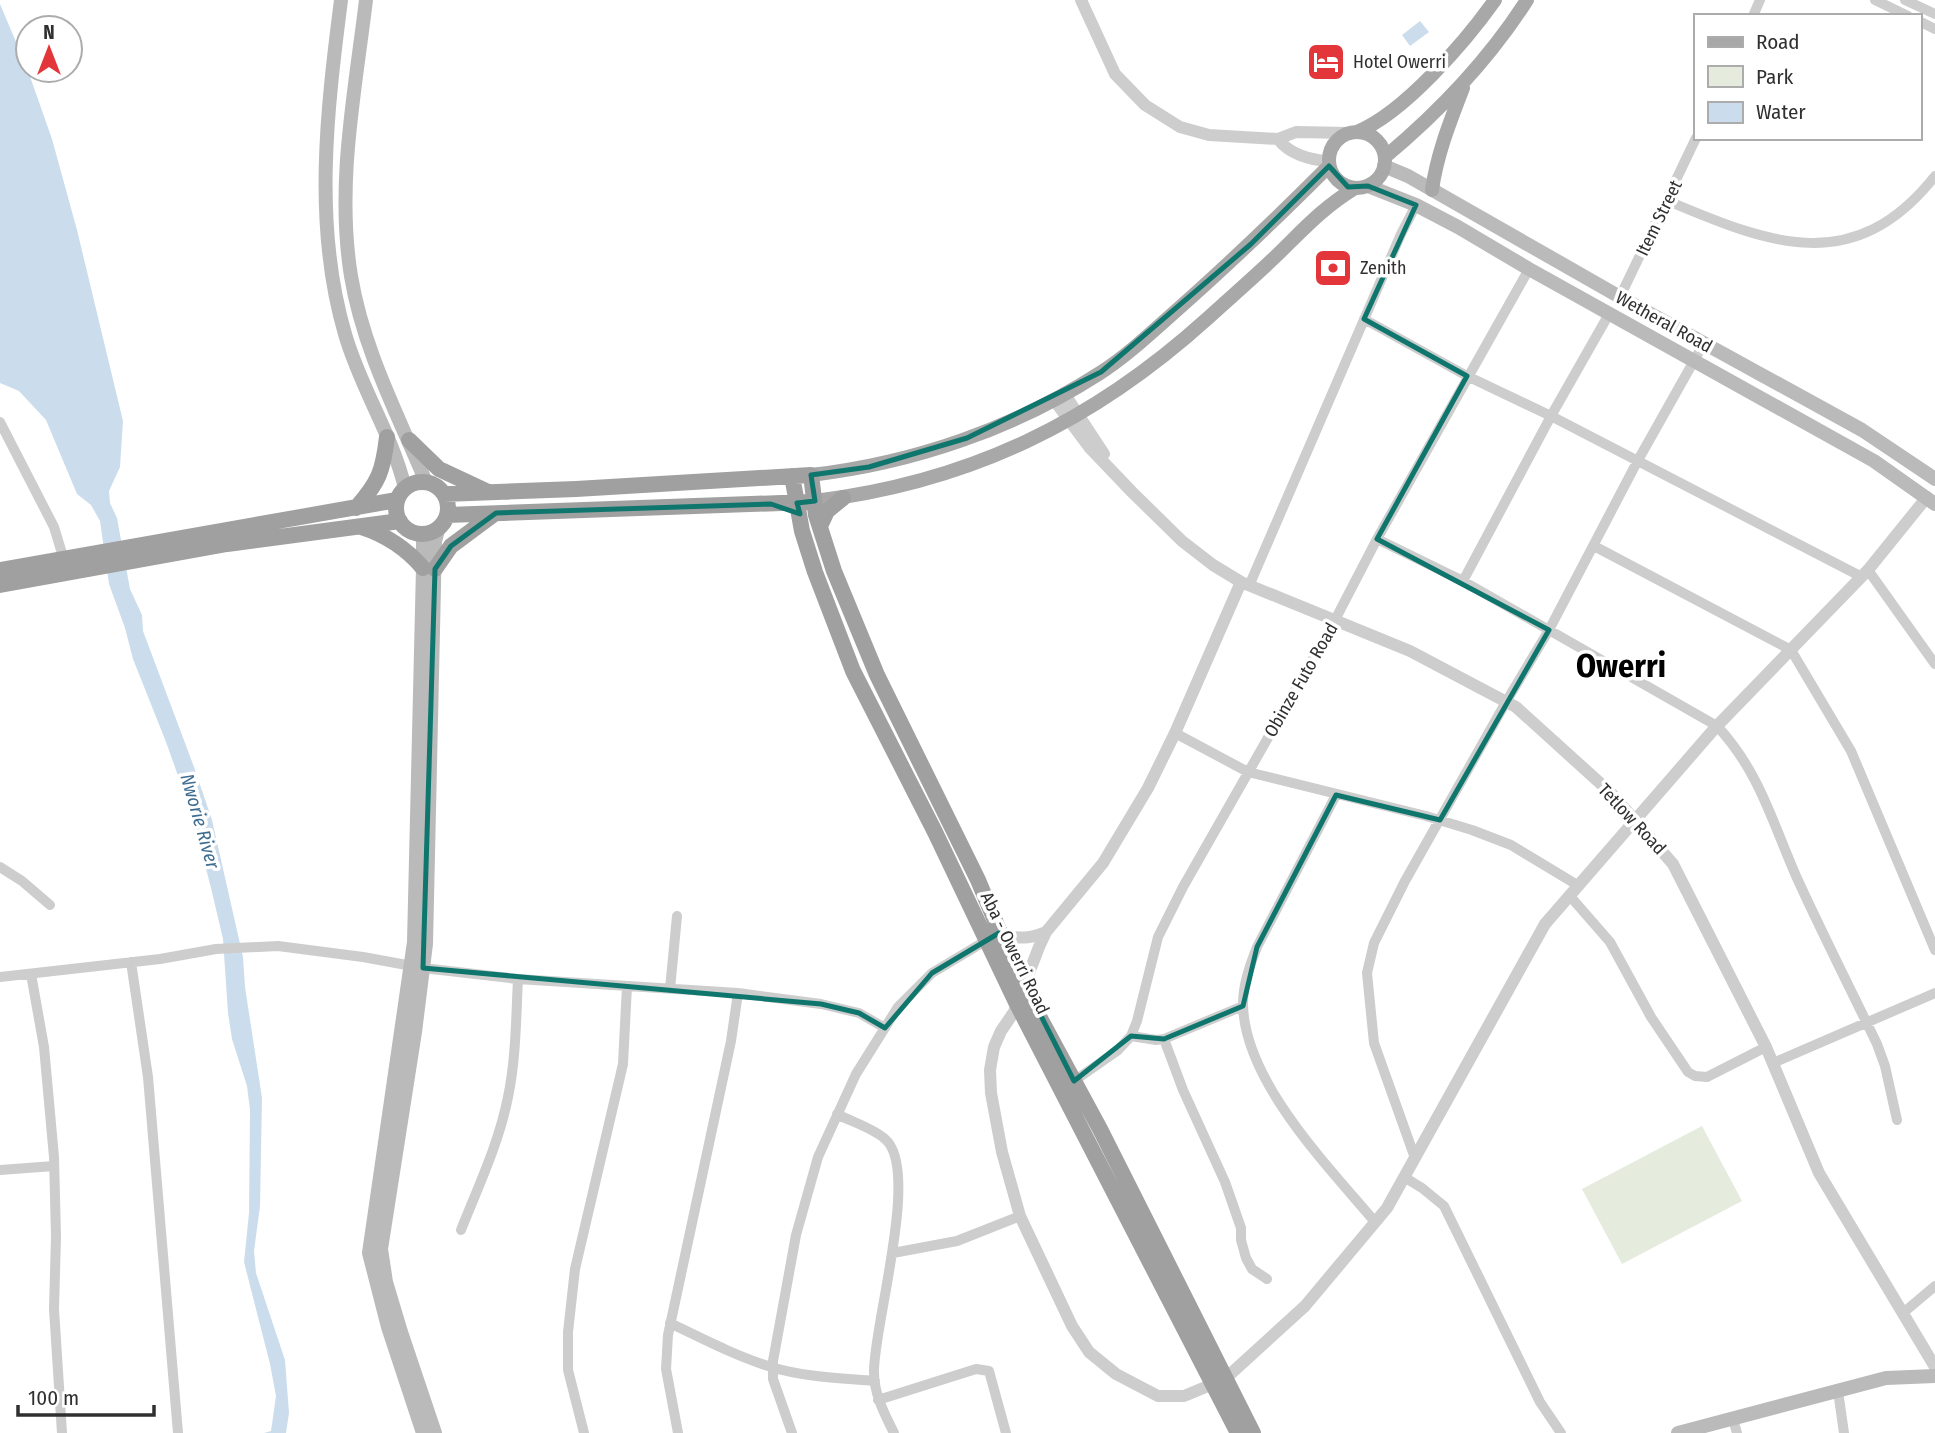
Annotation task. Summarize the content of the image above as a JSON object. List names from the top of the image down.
{
  "streets": {
    "highway": ["Aba - Owerri Road"],
    "main road": ["Wetheral Road"],
    "street": ["Item Street", "Obinze Futo Road", "Tetlow Road"]
  },
  "crossings": [
    ["Item Street", "Wetheral Road"],
    ["Wetheral Road", "Obinze Futo Road"],
    ["Obinze Futo Road", "Tetlow Road"],
    ["Obinze Futo Road", "Aba - Owerri Road"]
  ],
  "districts": ["Owerri"],
  "water": ["Nworie River"],
  "places": {
    "hotel": ["Hotel Owerri"],
    "bank": ["Zenith"]
  },
  "legend": ["Road", "Park", "Water"],
  "scale_bar": "100 m",
  "north": "top"
}
